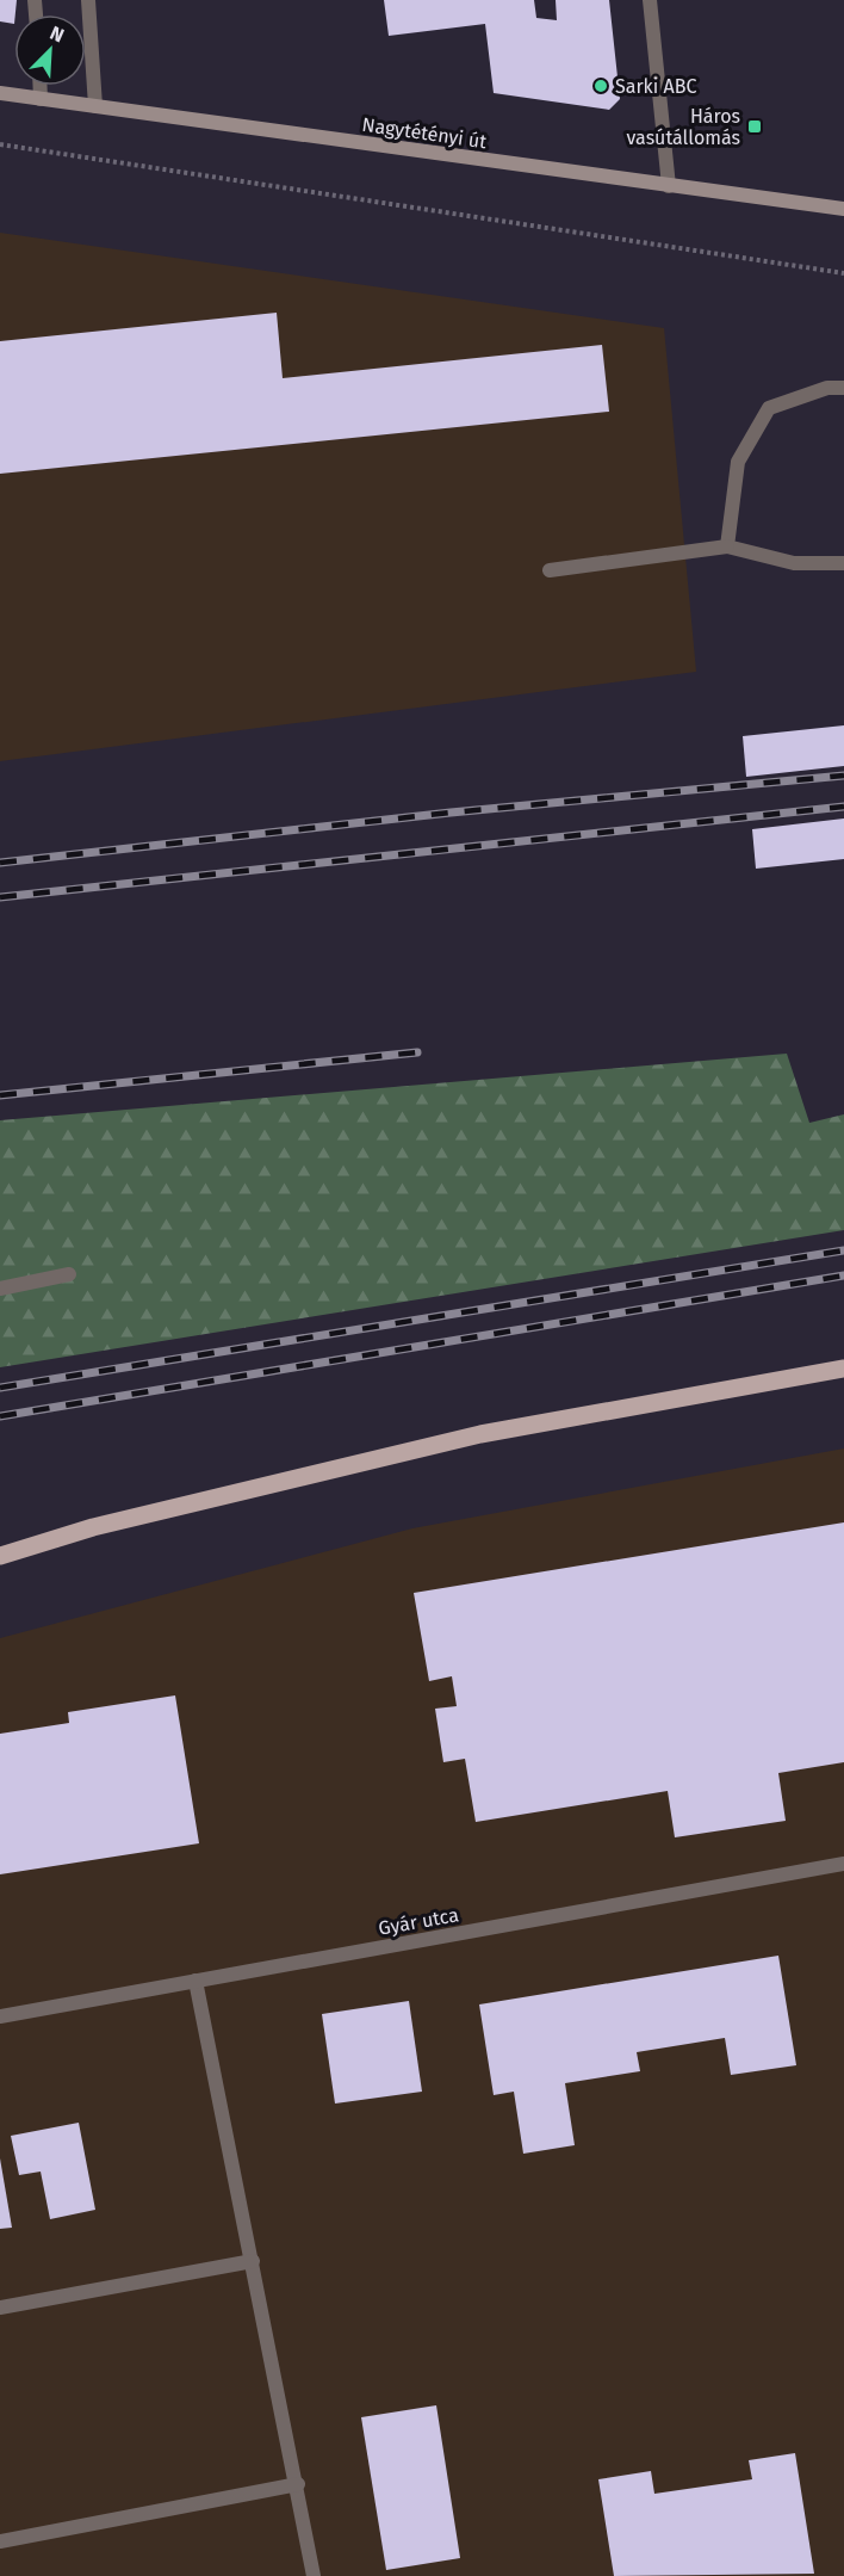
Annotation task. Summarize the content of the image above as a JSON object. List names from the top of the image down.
{
  "streets": {
    "main road": ["Nagytétényi út"],
    "street": ["Gyár utca"]
  },
  "places": {
    "other": ["Sarki ABC"],
    "transit": ["Háros vasútállomás"]
  },
  "north": "top right"
}
